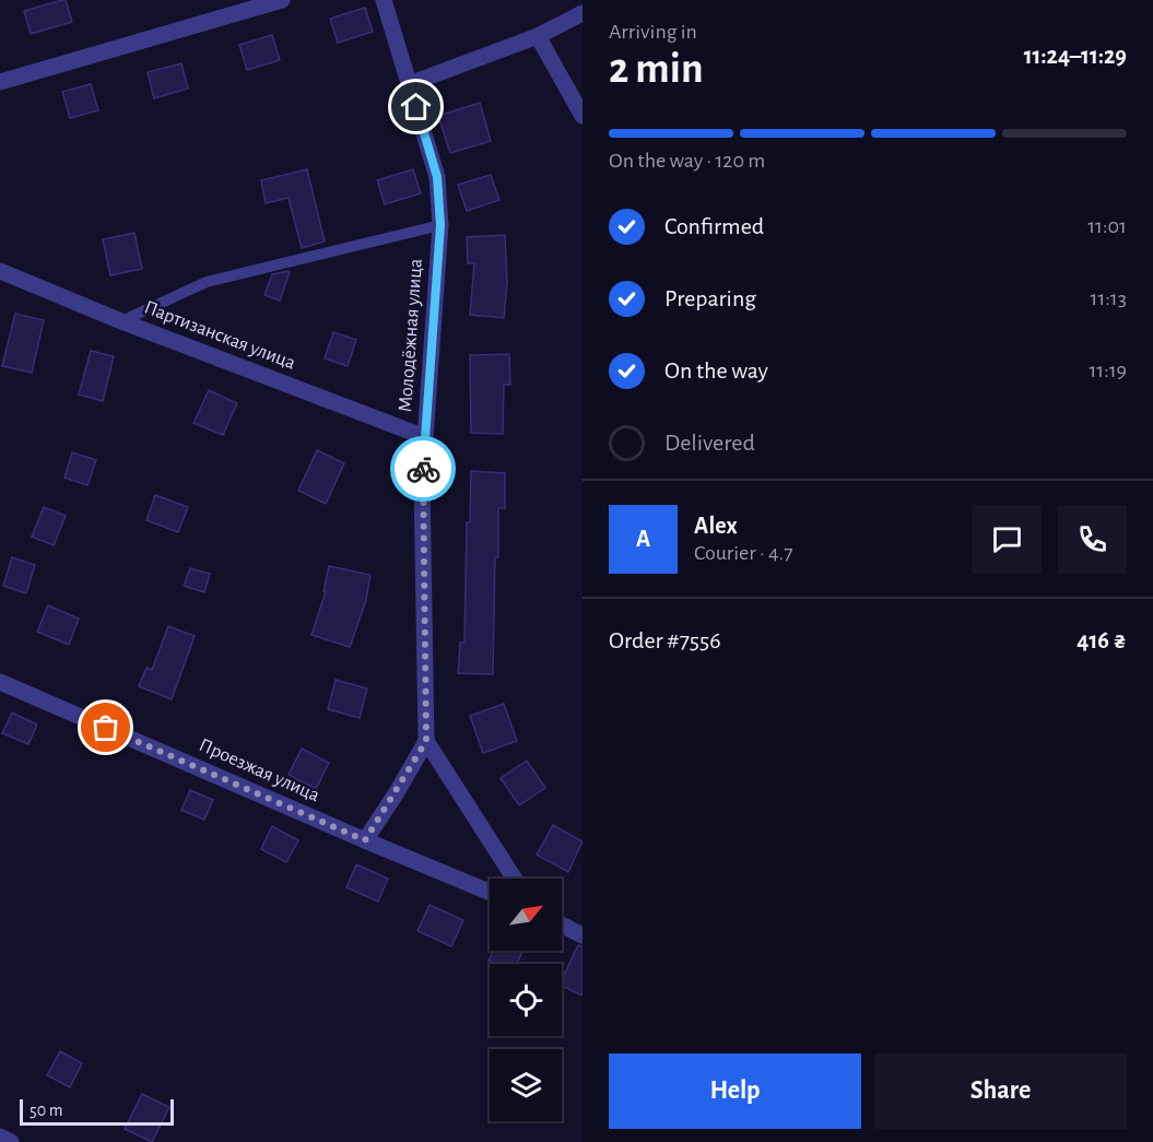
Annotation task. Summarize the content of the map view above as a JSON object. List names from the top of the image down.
{
  "streets": {
    "street": ["Партизанская улица", "Молодёжная улица", "Проезжая улица"]
  },
  "crossings": [
    ["Партизанская улица", "Молодёжная улица"]
  ],
  "scale_bar": "50 m",
  "north": "top right",
  "page": {
    "heading": ["2 min", "Arriving in", "11:24–11:29"],
    "panel": [
      "Alex",
      "Courier · 4.7",
      "Order #7556",
      "416 ₴"
    ],
    "bar": "On the way · 120 m",
    "list": [
      ["Confirmed", "11:01"],
      ["Preparing", "11:13"],
      ["On the way", "11:19"],
      "Delivered"
    ],
    "round": "A",
    "buttons": ["Help", "Share"],
    "scale": "50 m"
  }
}
